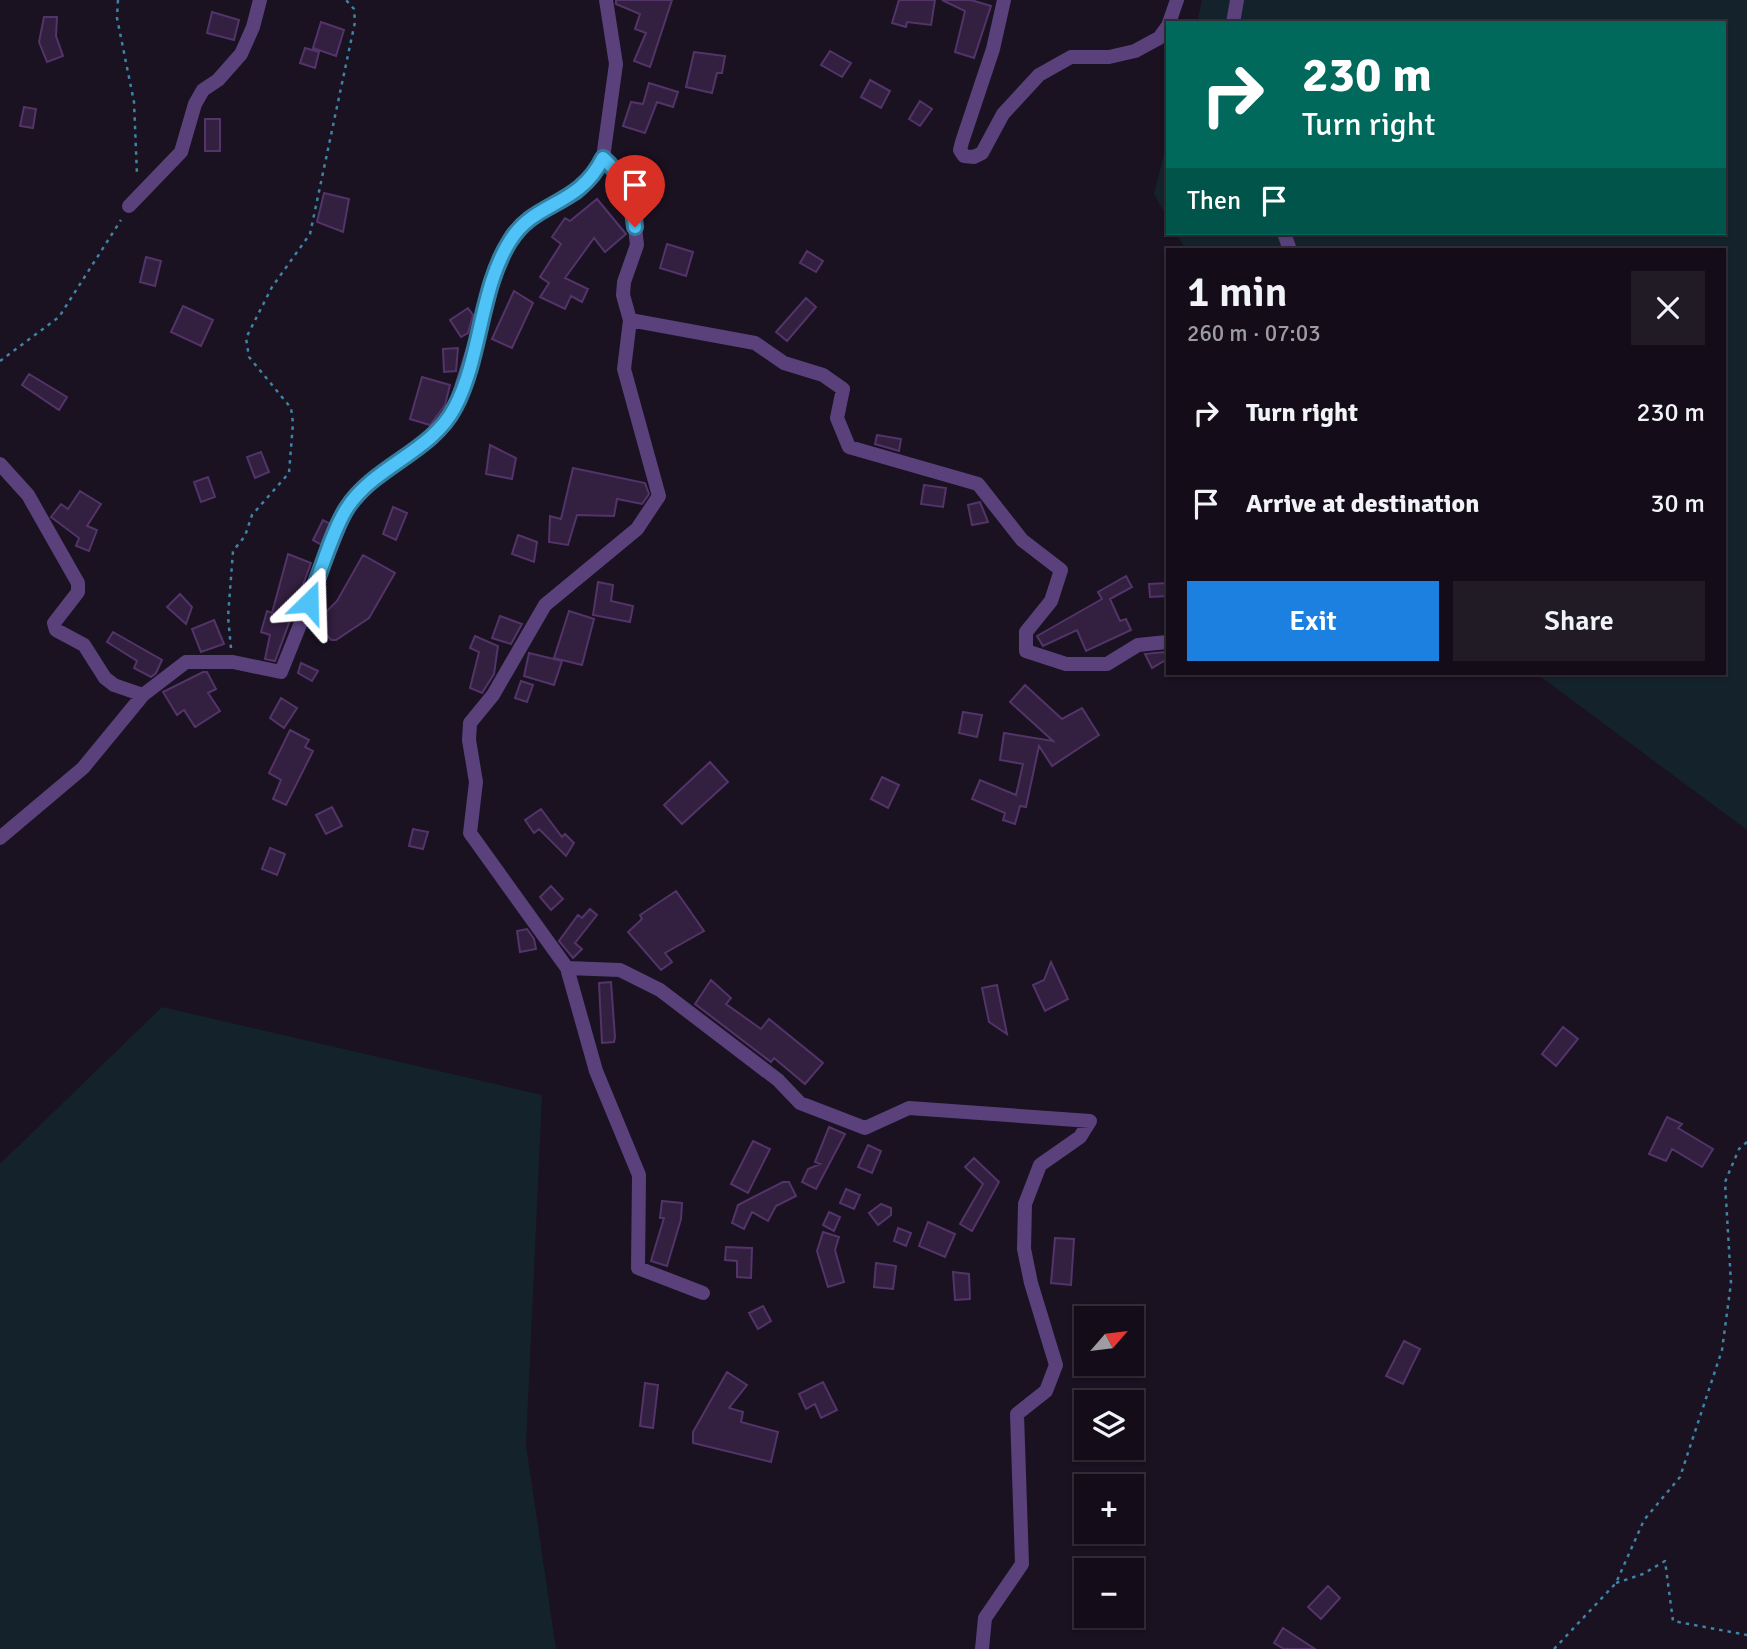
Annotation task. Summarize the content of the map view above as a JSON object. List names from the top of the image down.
{
  "north": "top right",
  "page": {
    "turn": ["230 m", "Turn right"],
    "then": "Then",
    "heading": ["1 min", "260 m · 07:03"],
    "list": [
      {
        "name": "Turn right",
        "value": "230 m"
      },
      {
        "name": "Arrive at destination",
        "value": "30 m"
      }
    ],
    "buttons": ["Exit", "Share"],
    "map_buttons": ["+", "−"]
  }
}
